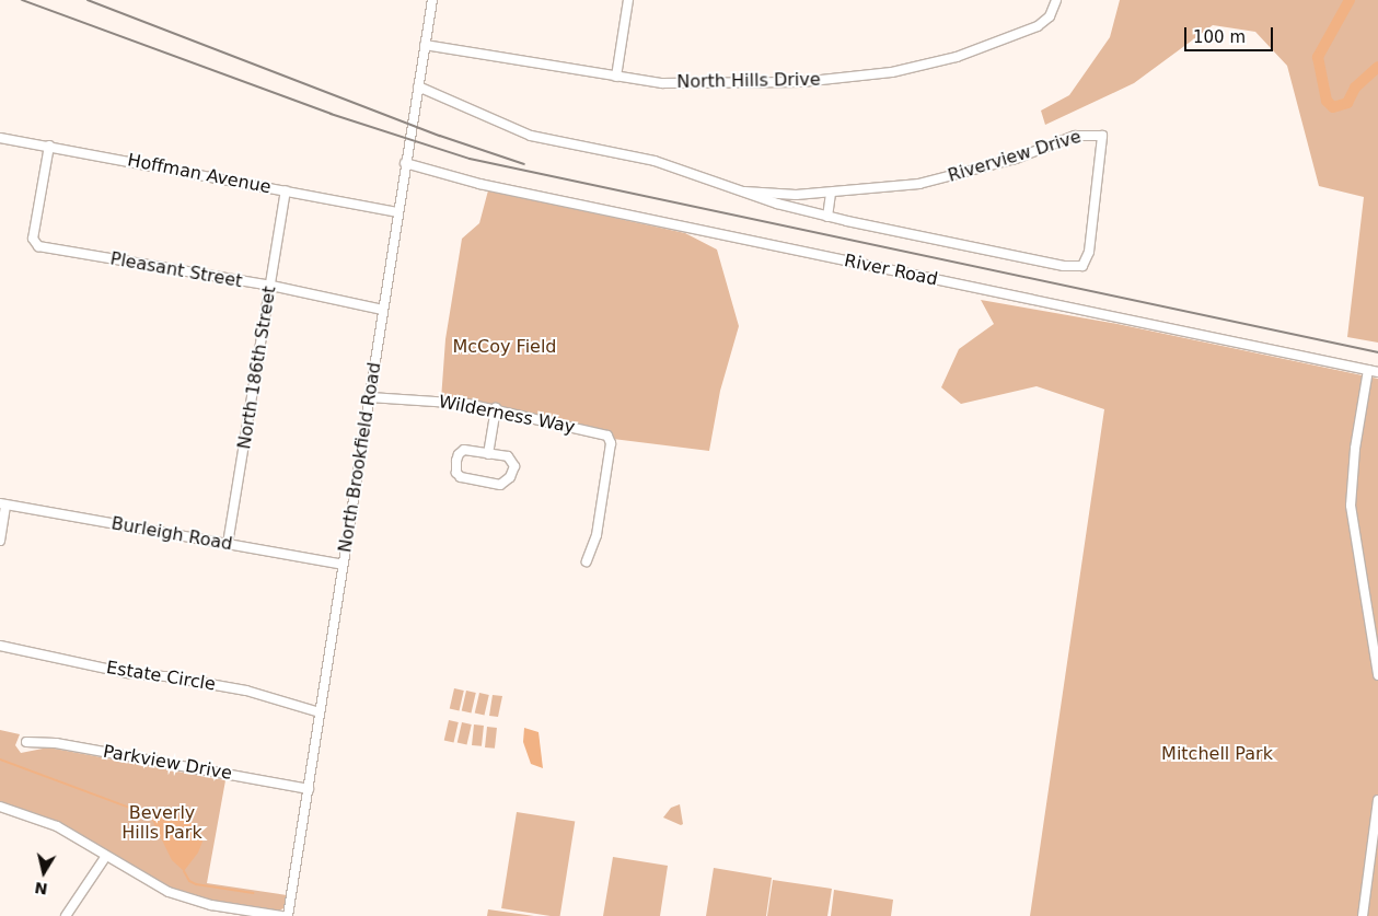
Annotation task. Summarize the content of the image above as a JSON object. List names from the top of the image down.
{
  "streets": {
    "street": [
      "North Hills Drive",
      "Riverview Drive",
      "Hoffman Avenue",
      "Pleasant Street",
      "River Road",
      "North 186th Street",
      "Wilderness Way",
      "North Brookfield Road",
      "Burleigh Road",
      "Estate Circle",
      "Parkview Drive"
    ]
  },
  "crossings": [
    ["North Hills Drive", "North Brookfield Road"],
    ["Riverview Drive", "North Brookfield Road"],
    ["Hoffman Avenue", "Pleasant Street"],
    ["Hoffman Avenue", "North 186th Street"],
    ["Hoffman Avenue", "North Brookfield Road"],
    ["Pleasant Street", "North 186th Street"],
    ["Pleasant Street", "North Brookfield Road"],
    ["River Road", "North Brookfield Road"],
    ["North 186th Street", "Burleigh Road"],
    ["Wilderness Way", "North Brookfield Road"],
    ["North Brookfield Road", "Burleigh Road"],
    ["North Brookfield Road", "Estate Circle"],
    ["North Brookfield Road", "Parkview Drive"]
  ],
  "parks": ["McCoy Field", "Mitchell Park", "Beverly Hills Park"],
  "scale_bar": "100 m",
  "north": "bottom"
}
